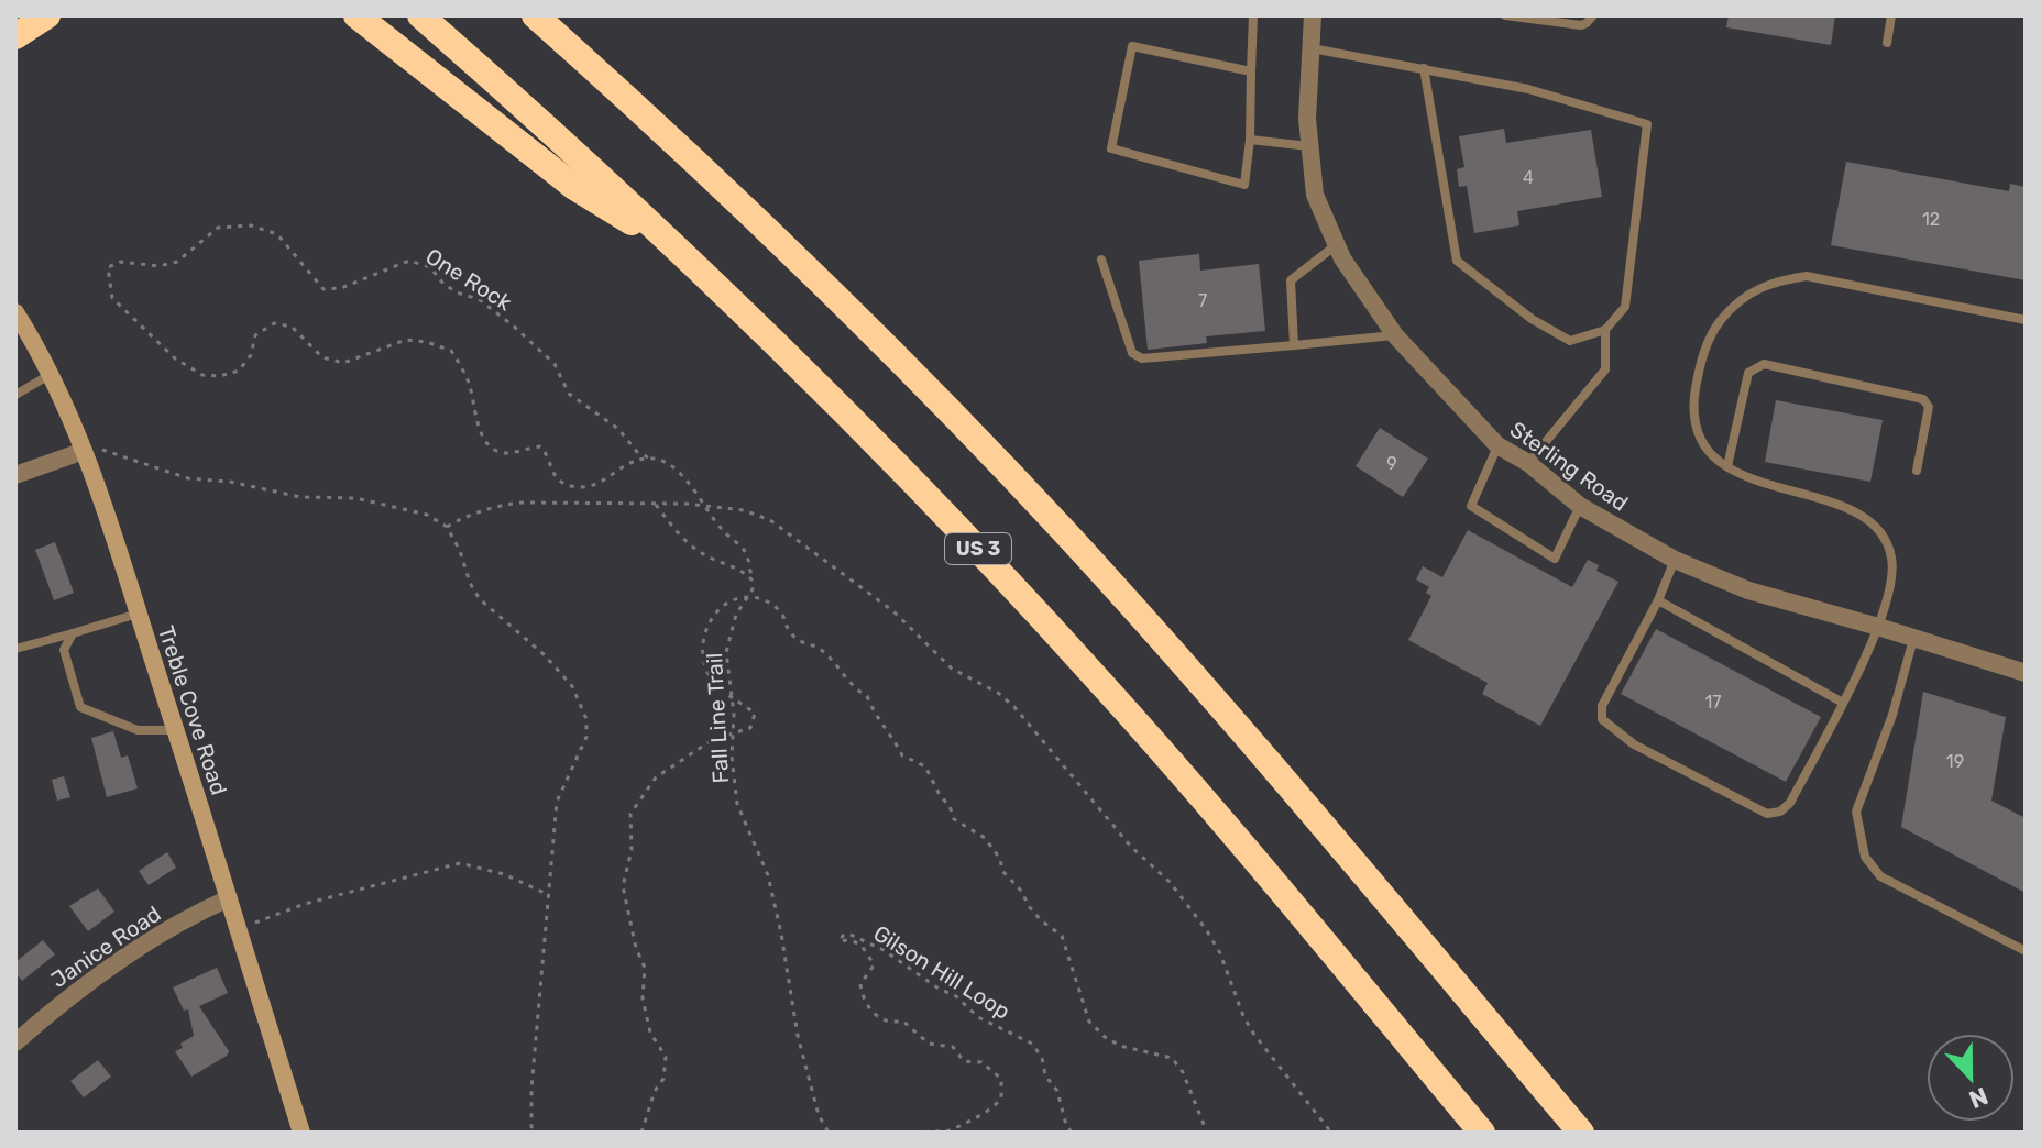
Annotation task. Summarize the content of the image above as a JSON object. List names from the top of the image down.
{
  "streets": {
    "highway": ["US 3"],
    "main road": ["Treble Cove Road"],
    "street": ["Sterling Road", "Janice Road"],
    "path": ["One Rock", "Fall Line Trail", "Gilson Hill Loop"]
  },
  "crossings": [
    ["One Rock", "Fall Line Trail"],
    ["Treble Cove Road", "Janice Road"]
  ],
  "house_numbers": [
    "4",
    "12",
    "7",
    "9",
    "17",
    "19"
  ],
  "north": "bottom"
}
